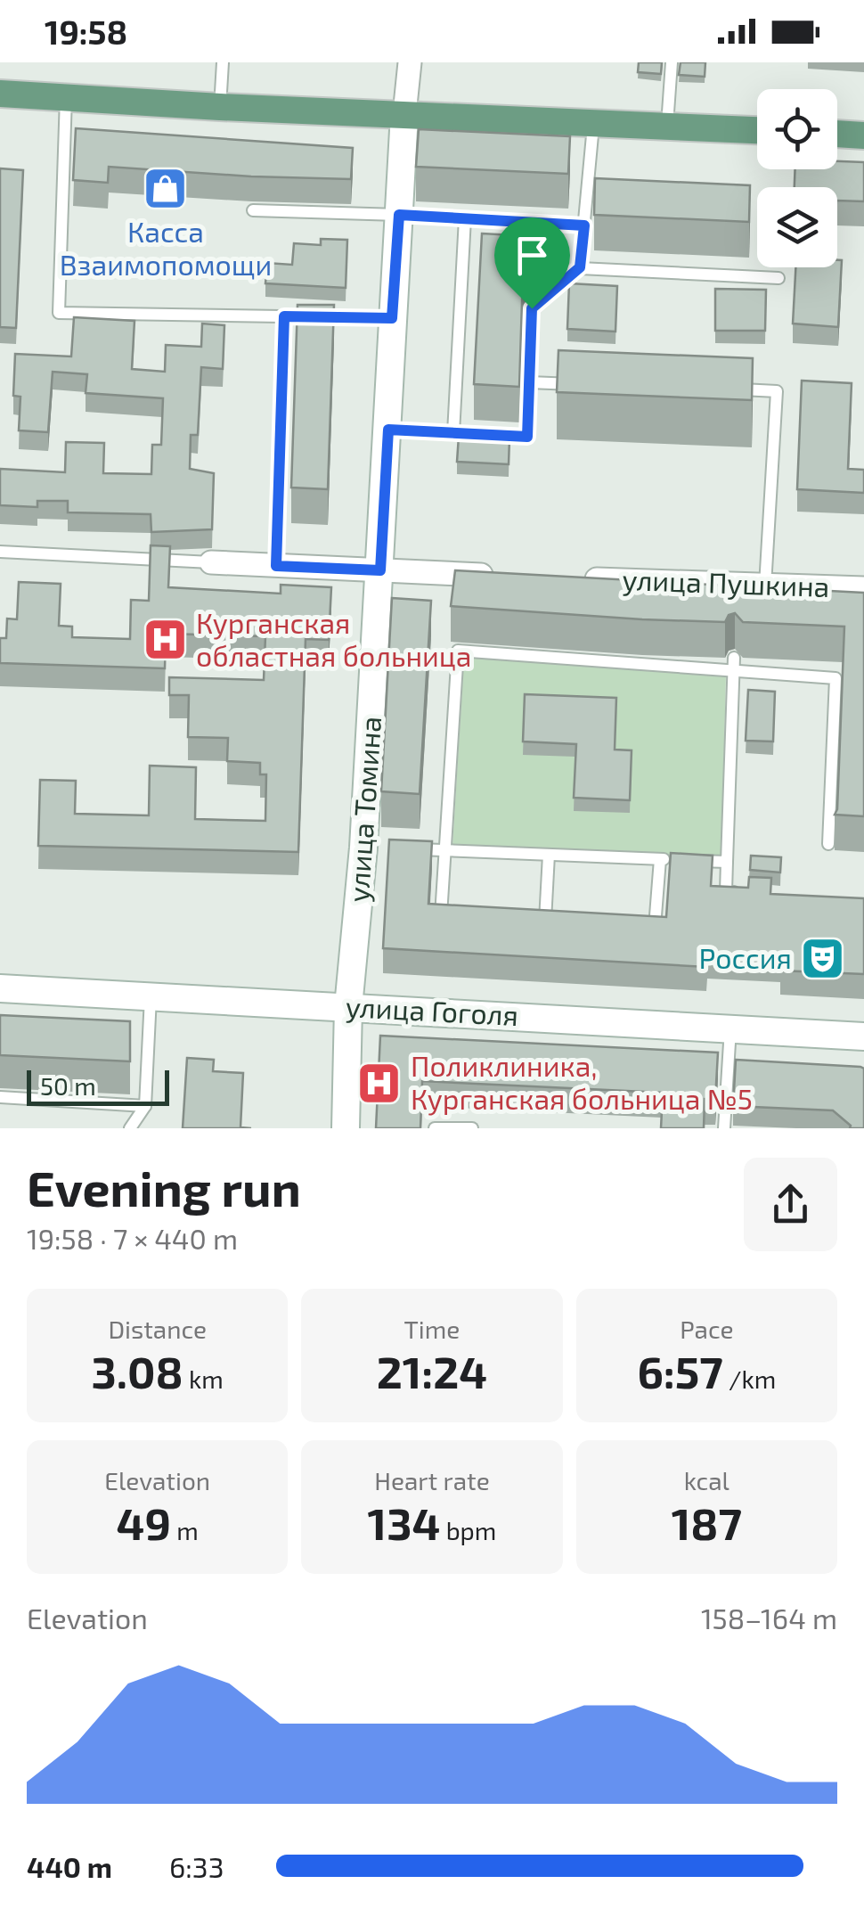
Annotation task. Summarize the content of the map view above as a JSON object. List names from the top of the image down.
{
  "streets": {
    "street": ["улица Пушкина", "улица Томина", "улица Гоголя"]
  },
  "crossings": [
    ["улица Томина", "улица Гоголя"]
  ],
  "places": {
    "shop": ["Касса Взаимопомощи"],
    "hospital": ["Курганская областная больница", "Поликлиника, Курганская больница №5"],
    "theatre": ["Россия"]
  },
  "scale_bar": "50 m",
  "page": {
    "status": "19:58",
    "scale": "50 m",
    "heading": ["Evening run", "19:58 · 7 × 440 m"],
    "stats": [
      ["Distance", "3.08 km"],
      ["Time", "21:24"],
      ["Pace", "6:57 /km"],
      ["Elevation", "49 m"],
      ["Heart rate", "134 bpm"],
      ["kcal", "187"]
    ],
    "chart": ["Elevation", "158–164 m"],
    "list": [
      {
        "name": "440 m",
        "note": "6:33"
      }
    ]
  }
}
